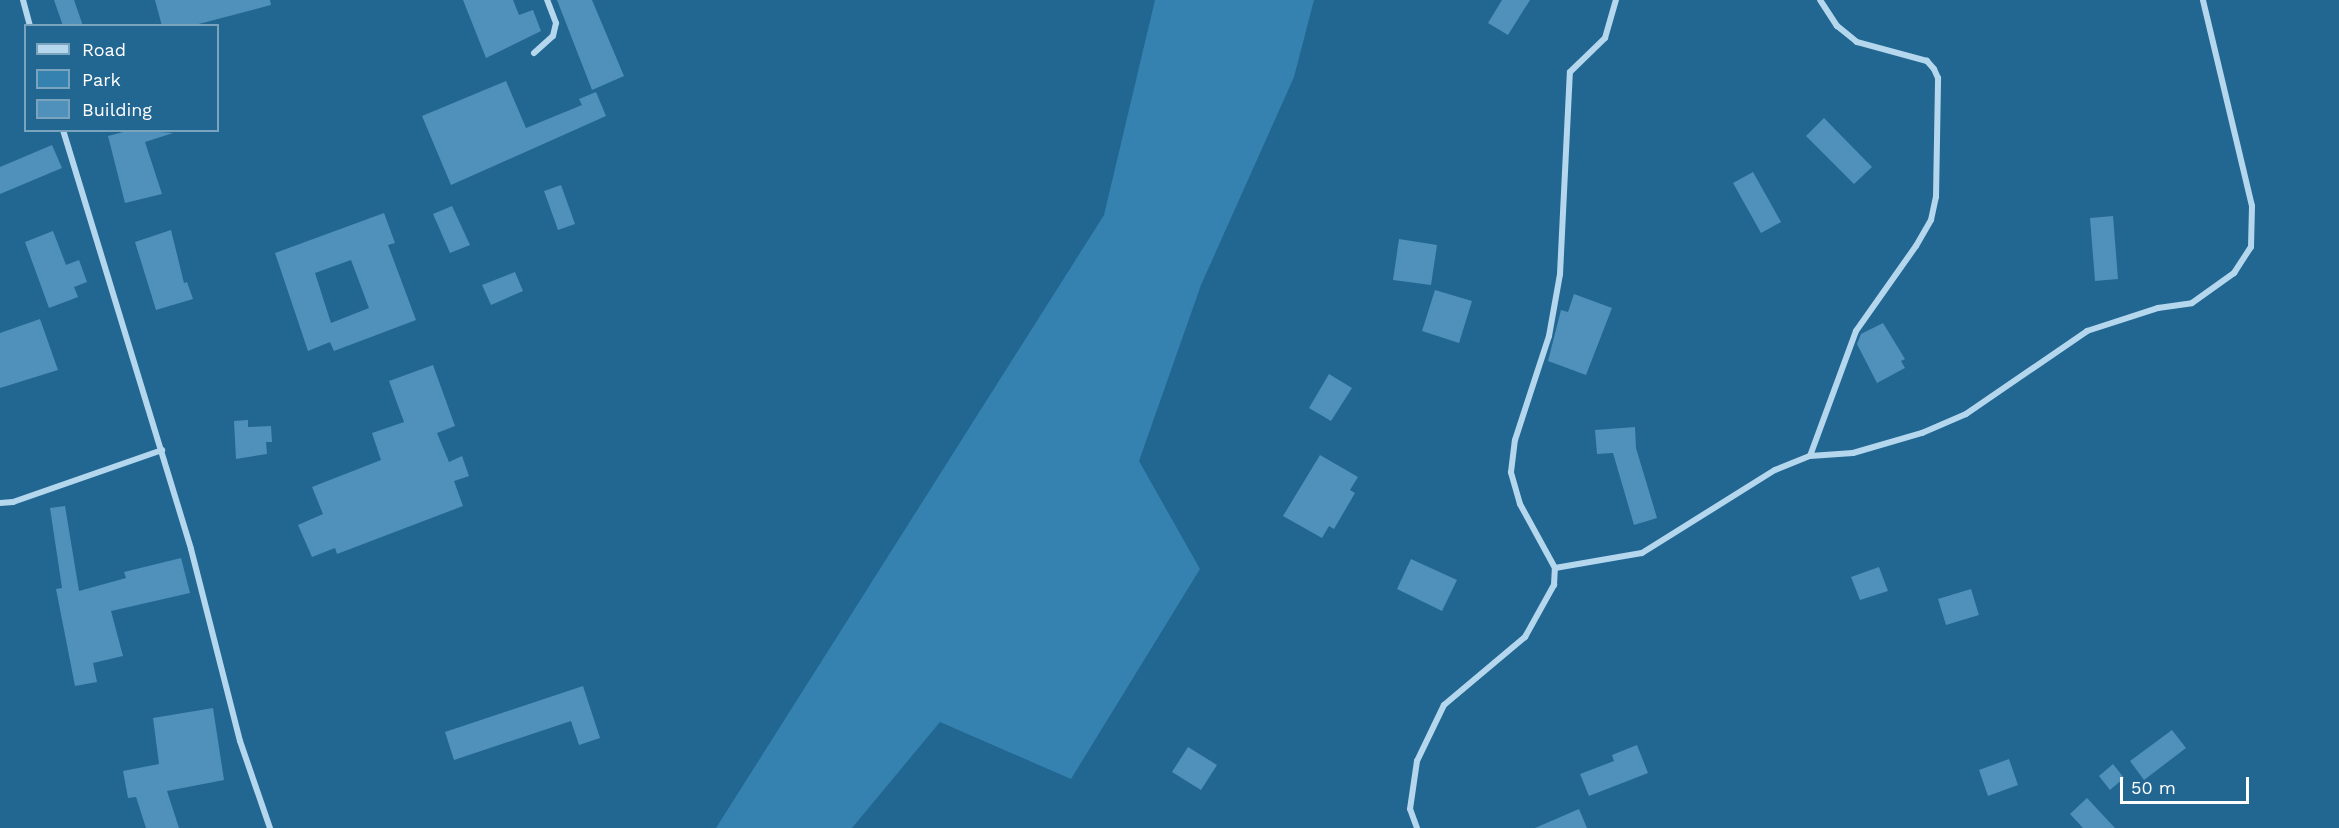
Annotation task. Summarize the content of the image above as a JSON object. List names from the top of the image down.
{
  "legend": ["Road", "Park", "Building"],
  "scale_bar": "50 m"
}
